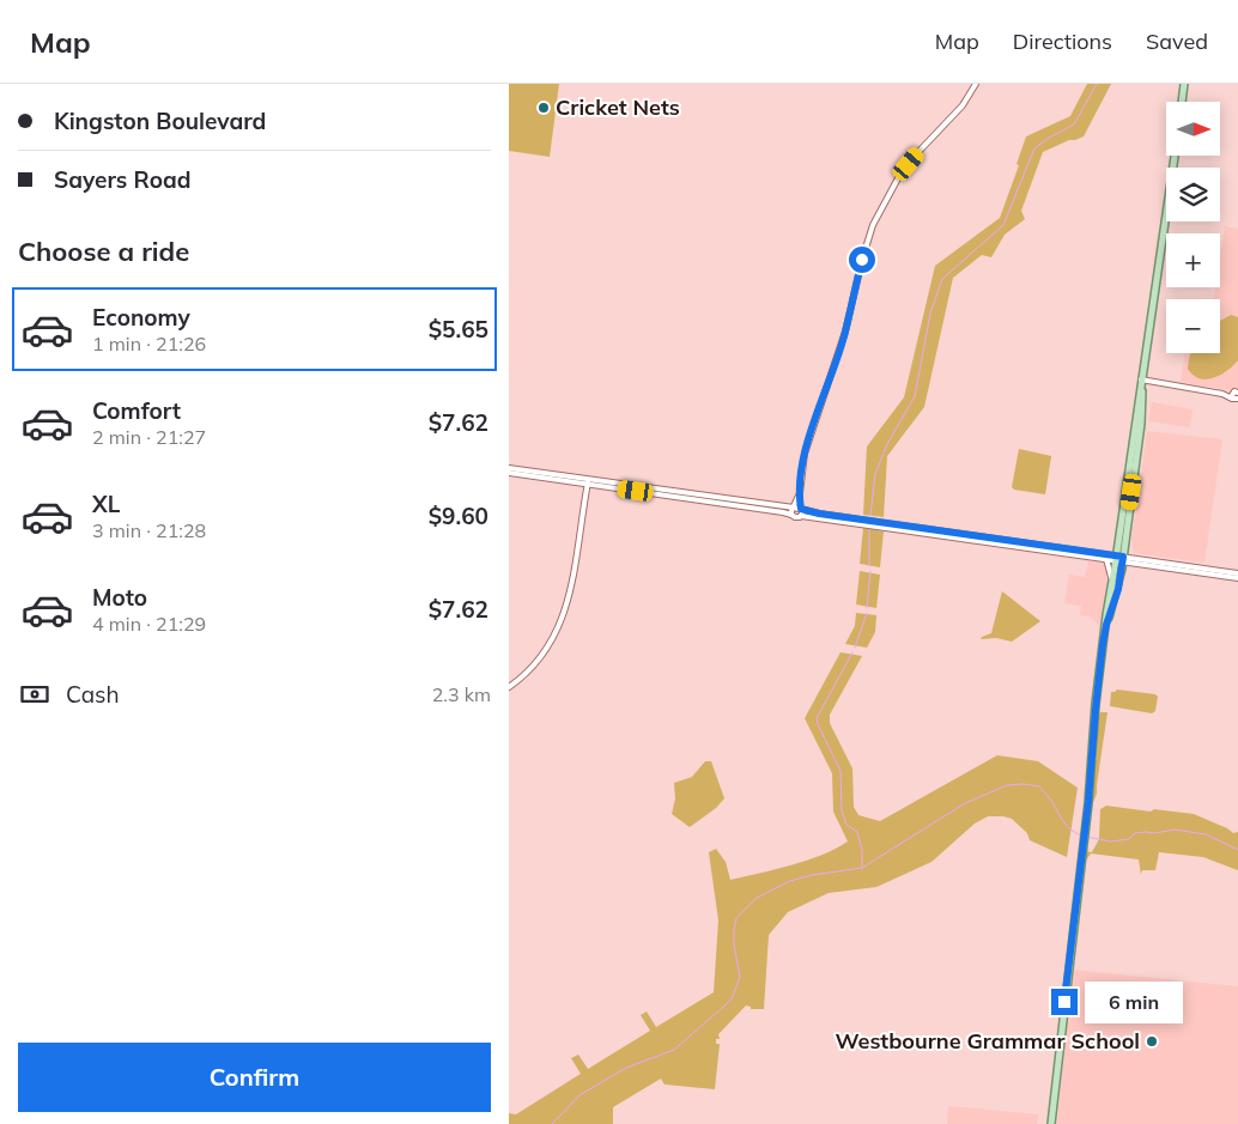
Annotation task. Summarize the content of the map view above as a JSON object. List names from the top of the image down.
{
  "places": ["Cricket Nets", "Westbourne Grammar School"],
  "north": "right",
  "page": {
    "header": "Map",
    "nav": ["Map", "Directions", "Saved"],
    "banner": ["Kingston Boulevard", "Sayers Road"],
    "map_buttons": ["+", "−"],
    "heading": "Choose a ride",
    "list": [
      {
        "name": "Economy",
        "note": "1 min · 21:26",
        "value": "$5.65"
      },
      {
        "name": "Comfort",
        "note": "2 min · 21:27",
        "value": "$7.62"
      },
      {
        "name": "XL",
        "note": "3 min · 21:28",
        "value": "$9.60"
      },
      {
        "name": "Moto",
        "note": "4 min · 21:29",
        "value": "$7.62"
      }
    ],
    "pay": ["Cash", "2.3 km"],
    "bubble": "6 min",
    "buttons": "Confirm"
  }
}
